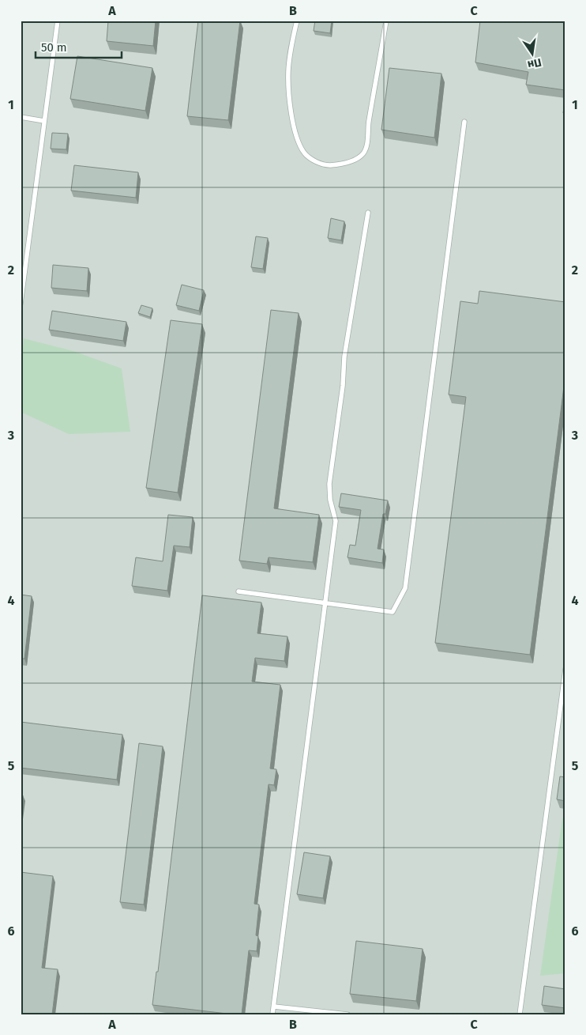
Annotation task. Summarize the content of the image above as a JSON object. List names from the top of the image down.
{
  "scale_bar": "50 m",
  "north": "bottom",
  "grid": {
    "columns": ["A", "B", "C"],
    "rows": [
      "1",
      "2",
      "3",
      "4",
      "5",
      "6"
    ]
  }
}
